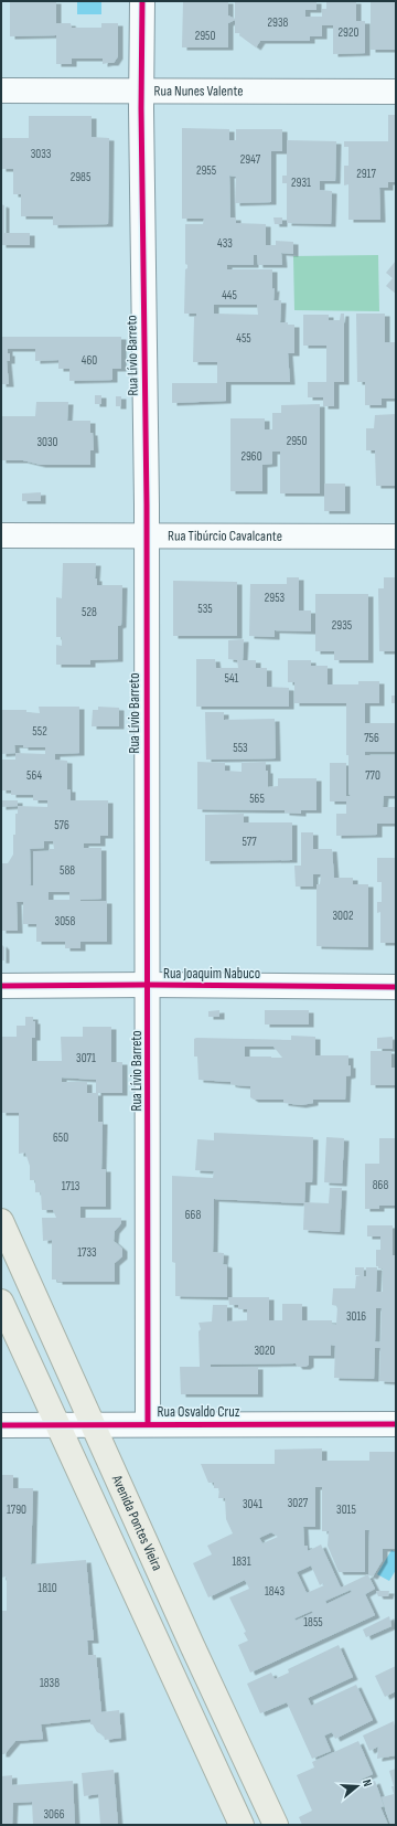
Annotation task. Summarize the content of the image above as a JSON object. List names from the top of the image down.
{
  "streets": {
    "main road": ["Avenida Pontes Vieira"],
    "street": [
      "Rua Nunes Valente",
      "Rua Lívio Barreto",
      "Rua Tibúrcio Cavalcante",
      "Rua Joaquim Nabuco",
      "Rua Osvaldo Cruz"
    ]
  },
  "crossings": [
    ["Rua Nunes Valente", "Rua Lívio Barreto"],
    ["Rua Lívio Barreto", "Rua Tibúrcio Cavalcante"],
    ["Rua Lívio Barreto", "Rua Joaquim Nabuco"],
    ["Rua Lívio Barreto", "Rua Osvaldo Cruz"],
    ["Rua Osvaldo Cruz", "Avenida Pontes Vieira"]
  ],
  "house_numbers": [
    "2938",
    "2920",
    "2950",
    "3033",
    "2947",
    "2955",
    "2917",
    "2985",
    "2931",
    "433",
    "445",
    "455",
    "460",
    "2950",
    "3030",
    "2960",
    "2953",
    "535",
    "528",
    "2935",
    "541",
    "552",
    "756",
    "553",
    "564",
    "770",
    "565",
    "576",
    "577",
    "588",
    "3002",
    "3058",
    "3071",
    "650",
    "868",
    "1713",
    "668",
    "1733",
    "3016",
    "3020",
    "3027",
    "3041",
    "1790",
    "3015",
    "1831",
    "1810",
    "1843",
    "1855",
    "1838",
    "3066"
  ],
  "north": "right"
}
